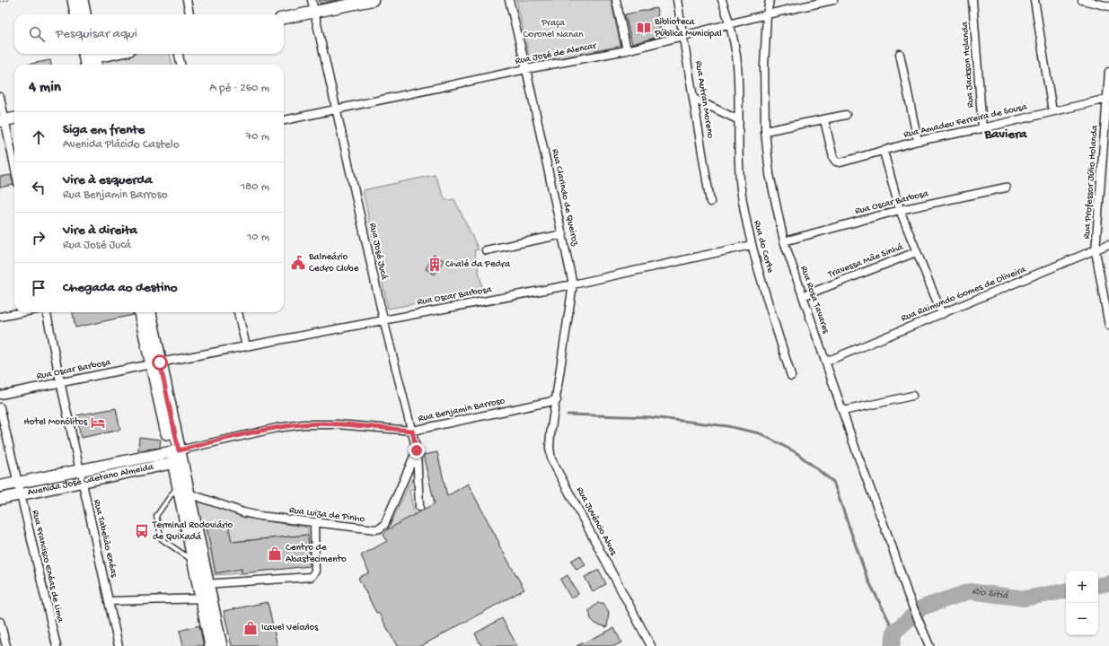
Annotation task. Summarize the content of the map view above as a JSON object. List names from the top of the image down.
{
  "streets": {
    "main road": ["Avenida José Caetano Almeida"],
    "street": [
      "Rua José de Alencar",
      "Rua Jackson Holanda",
      "Rua Autran Moreno",
      "Rua Amadeu Ferreira de Sousa",
      "Rua Professor Júlio Holanda",
      "Rua Clarindo de Queiroz",
      "Rua Oscar Barbosa",
      "Rua do Corte",
      "Rua José Jucá",
      "Travessa Mãe Sinhá",
      "Rua Raimundo Gomes de Oliveira",
      "Rua Rosa Tavares",
      "Rua Benjamin Barroso",
      "Rua Luiza de Pinho",
      "Rua Juvêncio Alves",
      "Rua Tabelião Enéas",
      "Rua Francisco Enéas de Lima"
    ]
  },
  "crossings": [
    ["Rua José de Alencar", "Rua Autran Moreno"],
    ["Rua José de Alencar", "Rua Clarindo de Queiroz"],
    ["Rua José de Alencar", "Rua do Corte"],
    ["Rua José de Alencar", "Rua José Jucá"],
    ["Rua José de Alencar", "Rua Rosa Tavares"],
    ["Rua Jackson Holanda", "Rua Amadeu Ferreira de Sousa"],
    ["Rua Amadeu Ferreira de Sousa", "Rua Professor Júlio Holanda"],
    ["Rua Professor Júlio Holanda", "Rua Raimundo Gomes de Oliveira"],
    ["Rua Clarindo de Queiroz", "Rua Oscar Barbosa"],
    ["Rua Clarindo de Queiroz", "Rua Benjamin Barroso"],
    ["Rua Clarindo de Queiroz", "Rua Juvêncio Alves"],
    ["Rua Oscar Barbosa", "Rua do Corte"],
    ["Rua Oscar Barbosa", "Rua José Jucá"],
    ["Rua Oscar Barbosa", "Rua Rosa Tavares"],
    ["Rua Oscar Barbosa", "Rua Tabelião Enéas"],
    ["Rua José Jucá", "Rua Benjamin Barroso"],
    ["Rua José Jucá", "Rua Luiza de Pinho"],
    ["Travessa Mãe Sinhá", "Rua Rosa Tavares"],
    ["Rua Raimundo Gomes de Oliveira", "Rua Rosa Tavares"],
    ["Rua Benjamin Barroso", "Avenida José Caetano Almeida"],
    ["Rua Benjamin Barroso", "Rua Juvêncio Alves"],
    ["Avenida José Caetano Almeida", "Rua Tabelião Enéas"],
    ["Avenida José Caetano Almeida", "Rua Francisco Enéas de Lima"]
  ],
  "districts": ["Baviera"],
  "water": ["Rio Sitiá"],
  "parks": ["Praça Coronel Nanan"],
  "places": {
    "library": ["Biblioteca Pública Municipal"],
    "public building": ["Balneário Cedro Clube"],
    "building": ["Chalé da Pedra"],
    "hotel": ["Hotel Monólitos"],
    "bus stop": ["Terminal Rodoviário de Quixadá"],
    "shop": ["Centro de Abastecimento", "Icavel Veículos"]
  },
  "page": {
    "search": "Pesquisar aqui",
    "heading": ["4 min", "A pé · 260 m"],
    "list": [
      ["Siga em frente", "Avenida Plácido Castelo", "70 m"],
      ["Vire à esquerda", "Rua Benjamin Barroso", "180 m"],
      ["Vire à direita", "Rua José Jucá", "10 m"],
      "Chegada ao destino"
    ],
    "map_buttons": ["+", "−"]
  }
}
